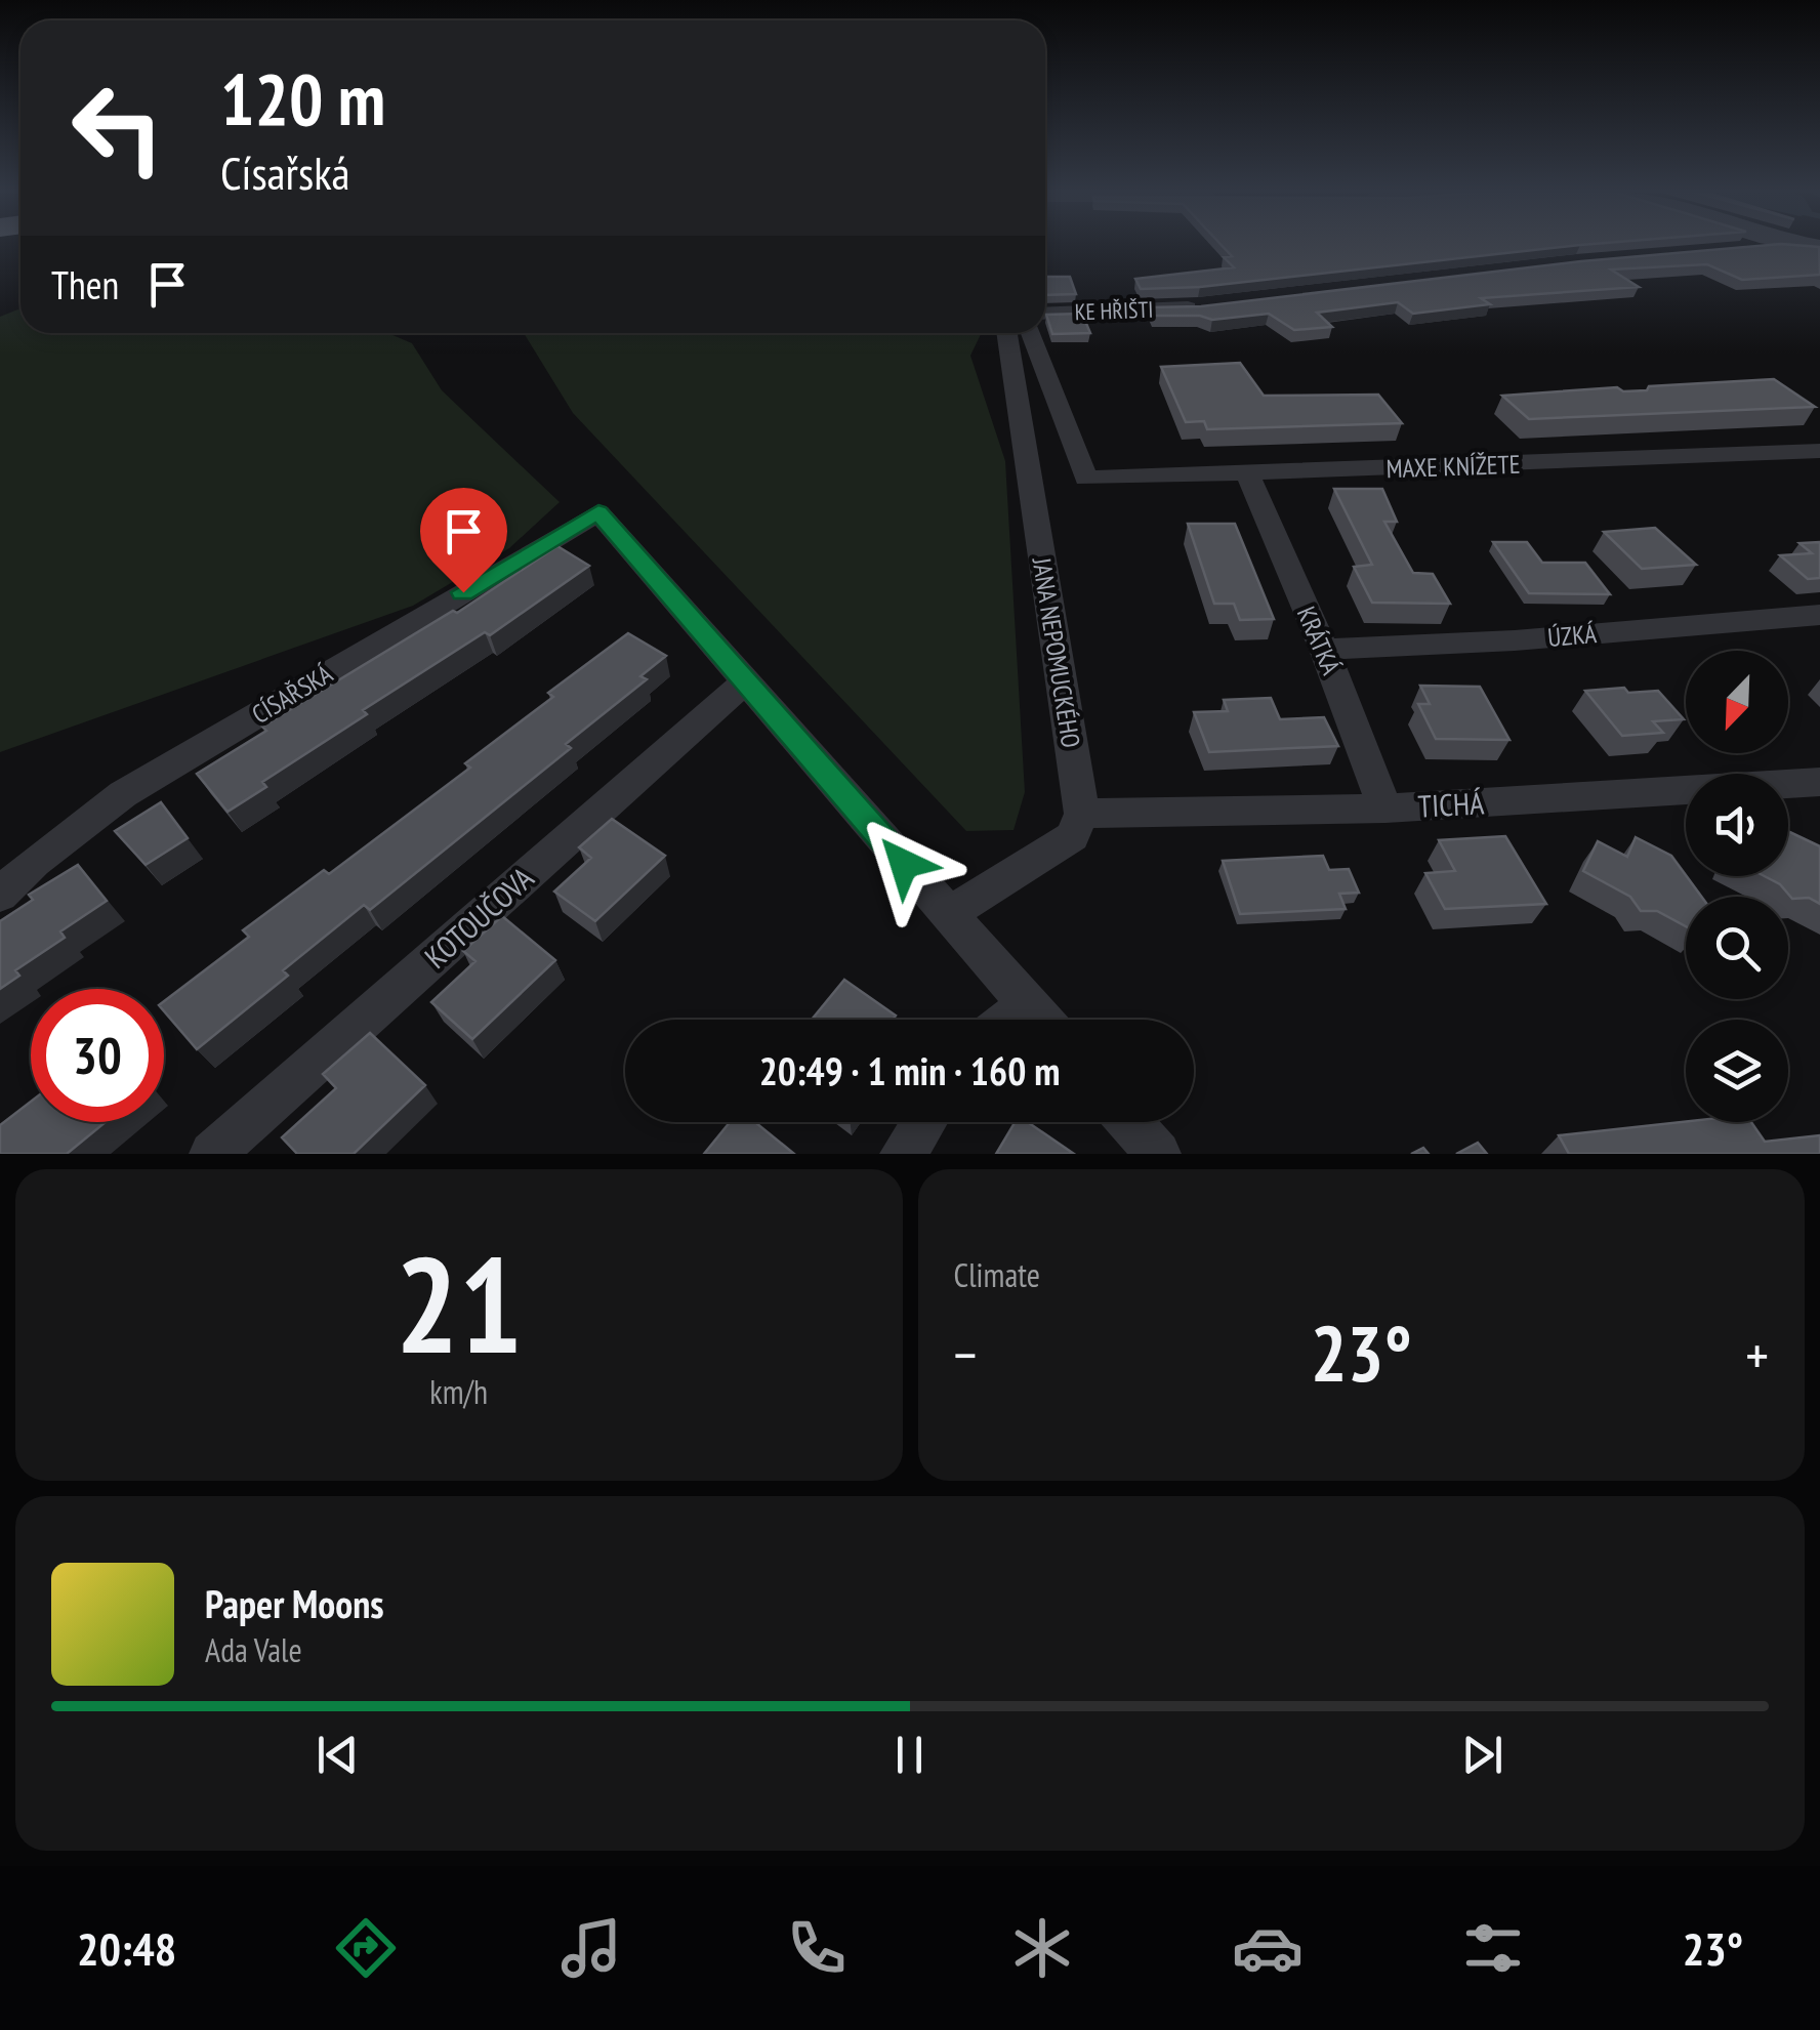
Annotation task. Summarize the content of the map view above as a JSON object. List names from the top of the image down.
{
  "streets": {
    "street": [
      "KE HŘIŠTI",
      "MAXE KNÍŽETE",
      "ÚZKÁ",
      "KRÁTKÁ",
      "JANA NEPOMUCKÉHO",
      "CÍSAŘSKÁ",
      "TICHÁ",
      "KOTOUČOVA"
    ]
  },
  "crossings": [
    ["MAXE KNÍŽETE", "KRÁTKÁ"],
    ["ÚZKÁ", "KRÁTKÁ"],
    ["KRÁTKÁ", "TICHÁ"],
    ["JANA NEPOMUCKÉHO", "TICHÁ"],
    ["CÍSAŘSKÁ", "KOTOUČOVA"]
  ],
  "north": "bottom left",
  "page": {
    "turn": ["120 m", "Císařská"],
    "then": "Then",
    "limit": "30",
    "trip": "20:49 · 1 min · 160 m",
    "tile": [
      ["21", "km/h"],
      "Climate"
    ],
    "heat": ["−", "23°", "+"],
    "song": ["Paper Moons", "Ada Vale"],
    "tabs": ["20:48", "23°"]
  }
}
